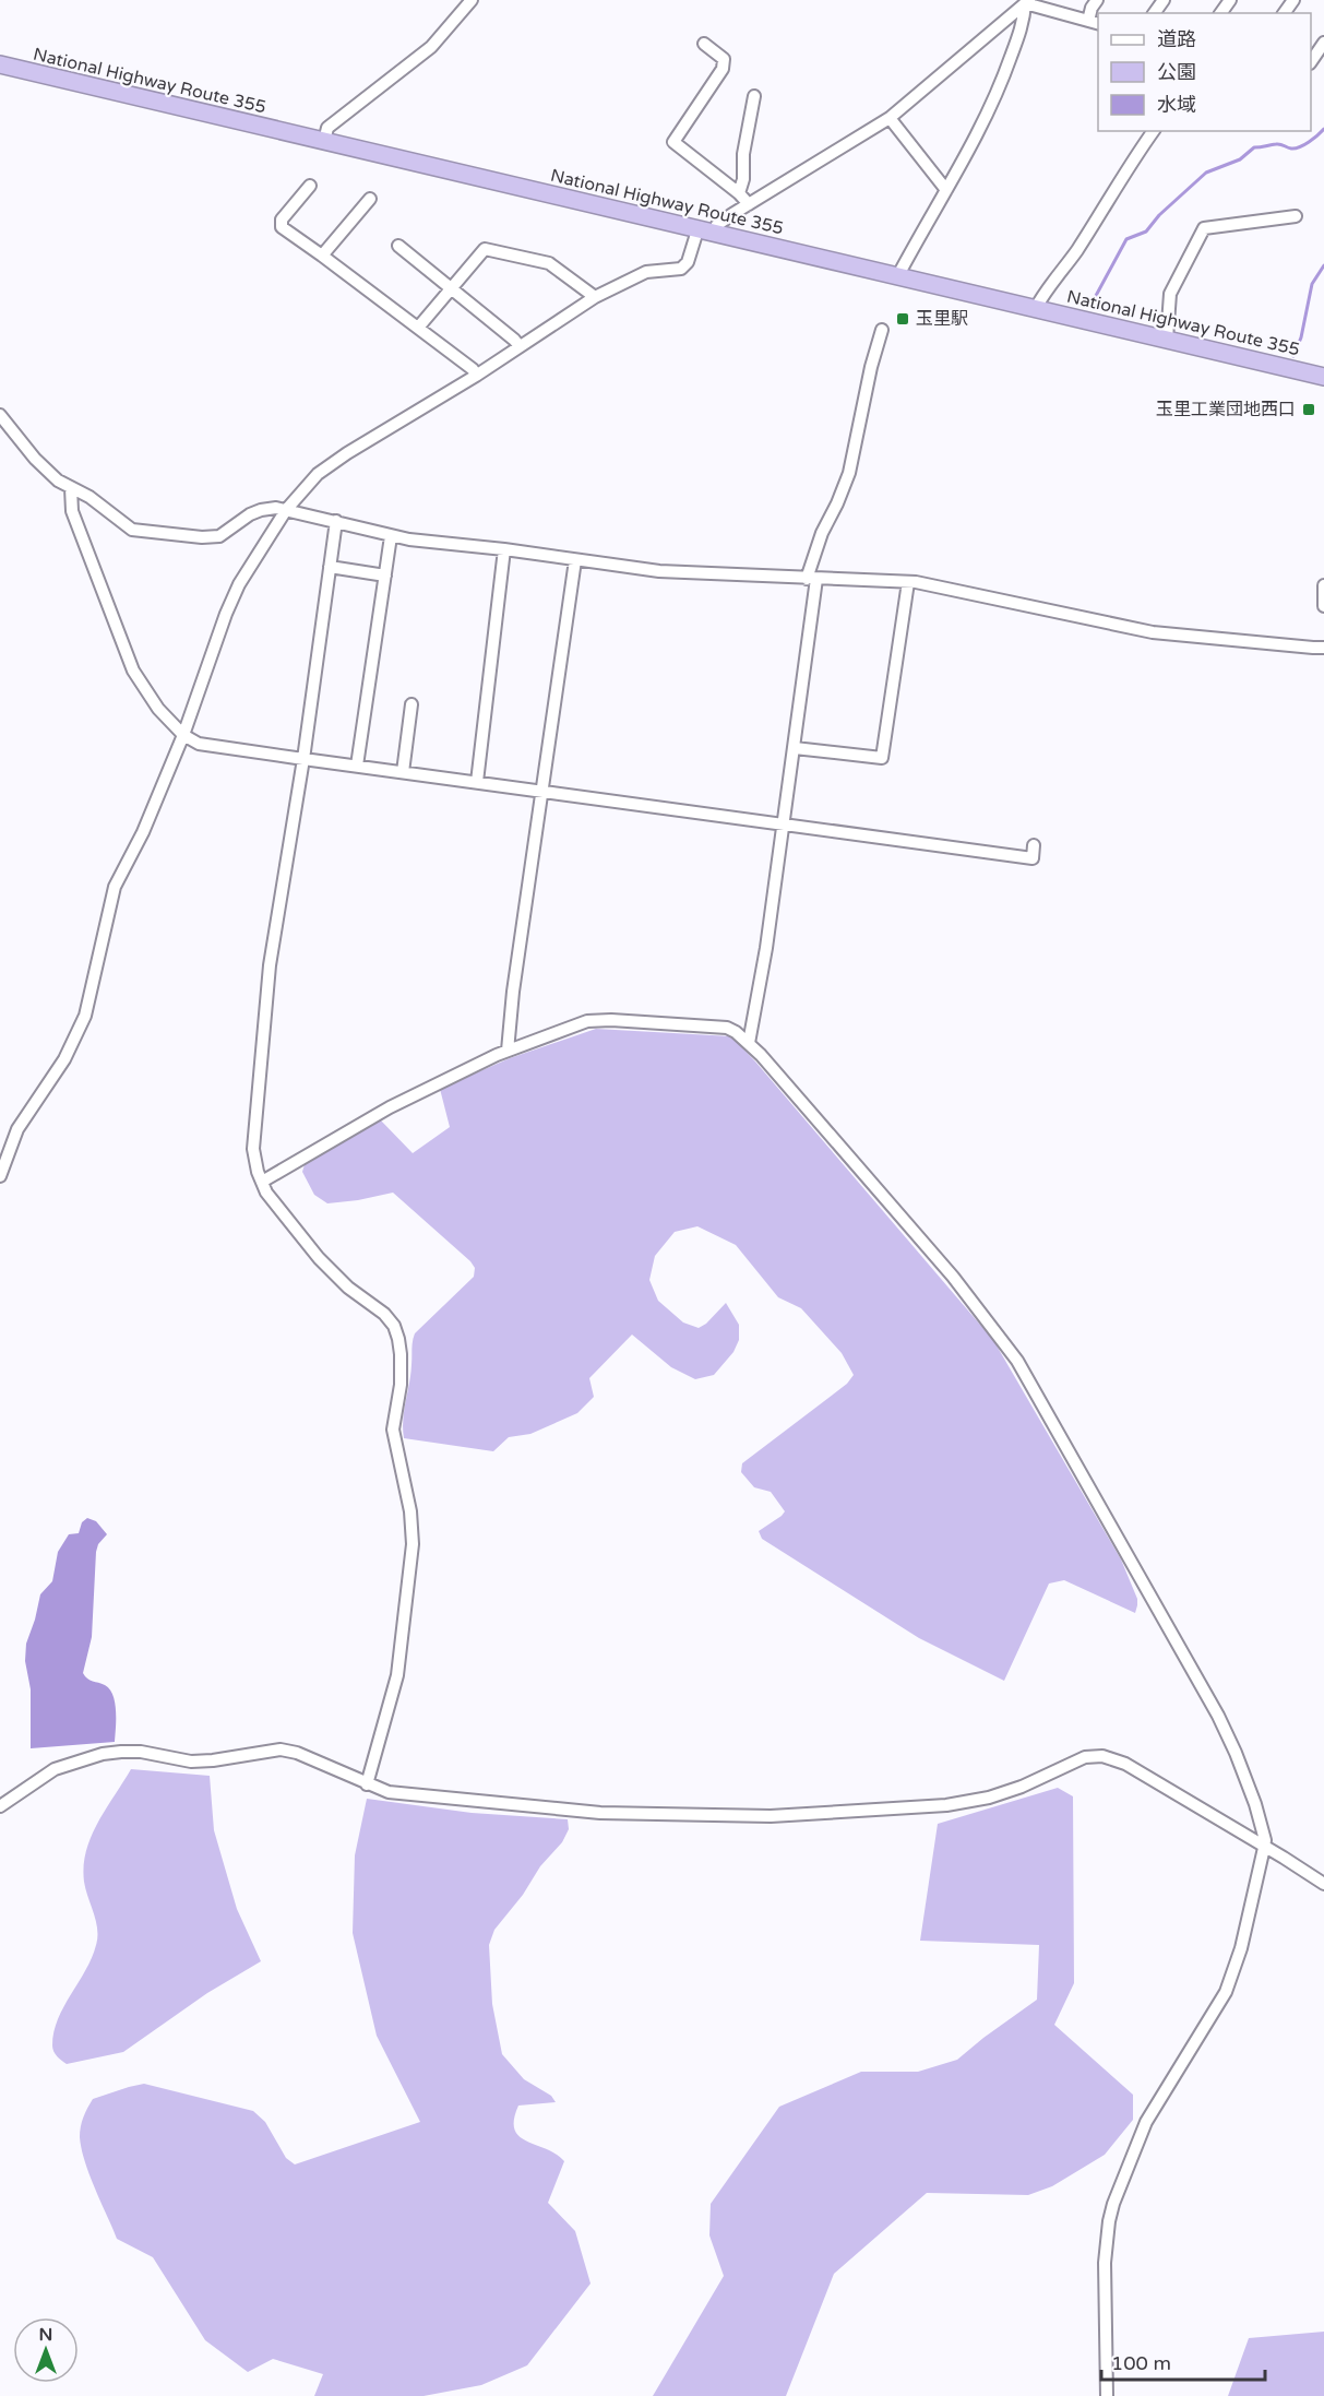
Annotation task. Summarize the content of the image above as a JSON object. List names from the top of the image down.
{
  "streets": {
    "highway": ["National Highway Route 355"]
  },
  "places": {
    "transit": ["玉里駅", "玉里工業団地西口"]
  },
  "legend": ["道路", "公園", "水域"],
  "scale_bar": "100 m",
  "north": "top"
}
